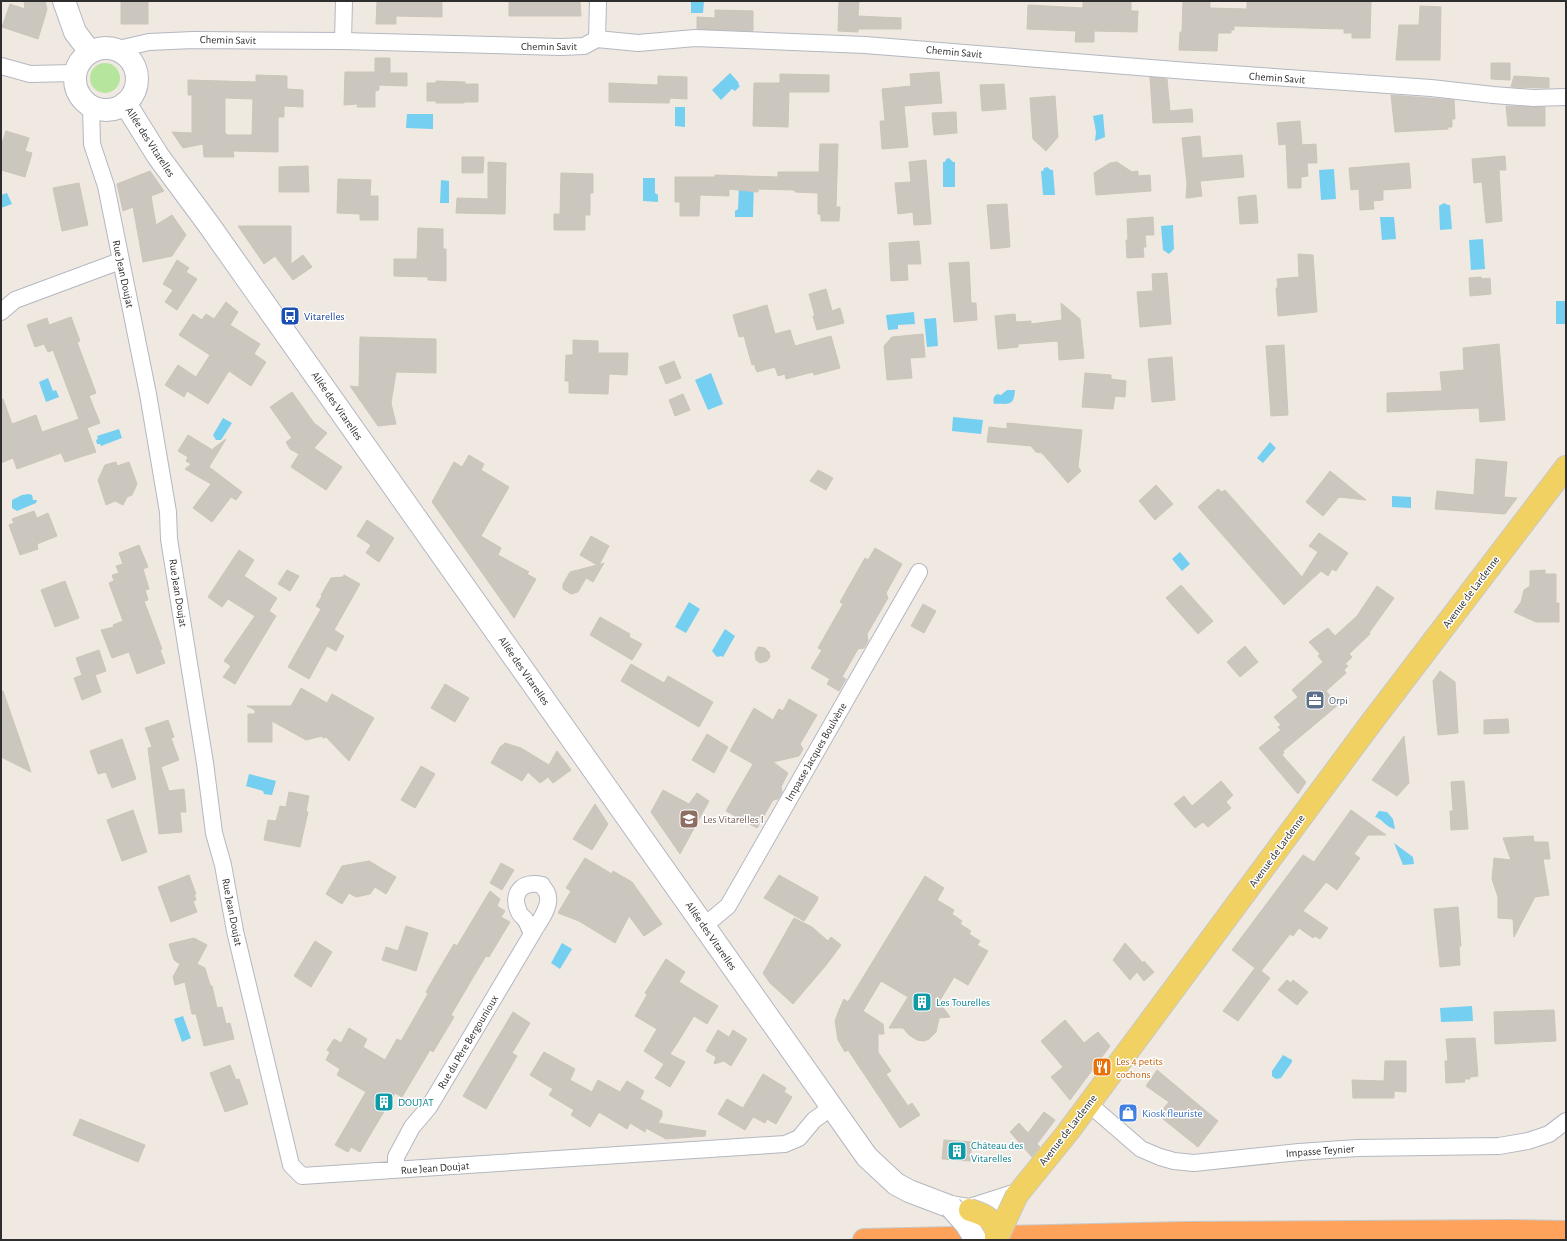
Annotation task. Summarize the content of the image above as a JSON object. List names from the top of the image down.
{
  "streets": {
    "main road": ["Allée des Vitarelles", "Avenue de Lardenne"],
    "street": [
      "Chemin Savit",
      "Rue Jean Doujat",
      "Impasse Jacques Boulvène",
      "Rue du Père Bergounioux",
      "Impasse Teynier"
    ]
  },
  "crossings": [
    ["Chemin Savit", "Allée des Vitarelles"],
    ["Chemin Savit", "Rue Jean Doujat"],
    ["Allée des Vitarelles", "Rue Jean Doujat"],
    ["Allée des Vitarelles", "Impasse Jacques Boulvène"],
    ["Rue Jean Doujat", "Rue du Père Bergounioux"],
    ["Avenue de Lardenne", "Impasse Teynier"]
  ],
  "places": {
    "bus stop": ["Vitarelles"],
    "office": ["Orpi"],
    "school or university": ["Les Vitarelles I"],
    "building": ["Les Tourelles", "DOUJAT", "Château des Vitarelles"],
    "restaurant": ["Les 4 petits cochons"],
    "shop": ["Kiosk fleuriste"]
  }
}
